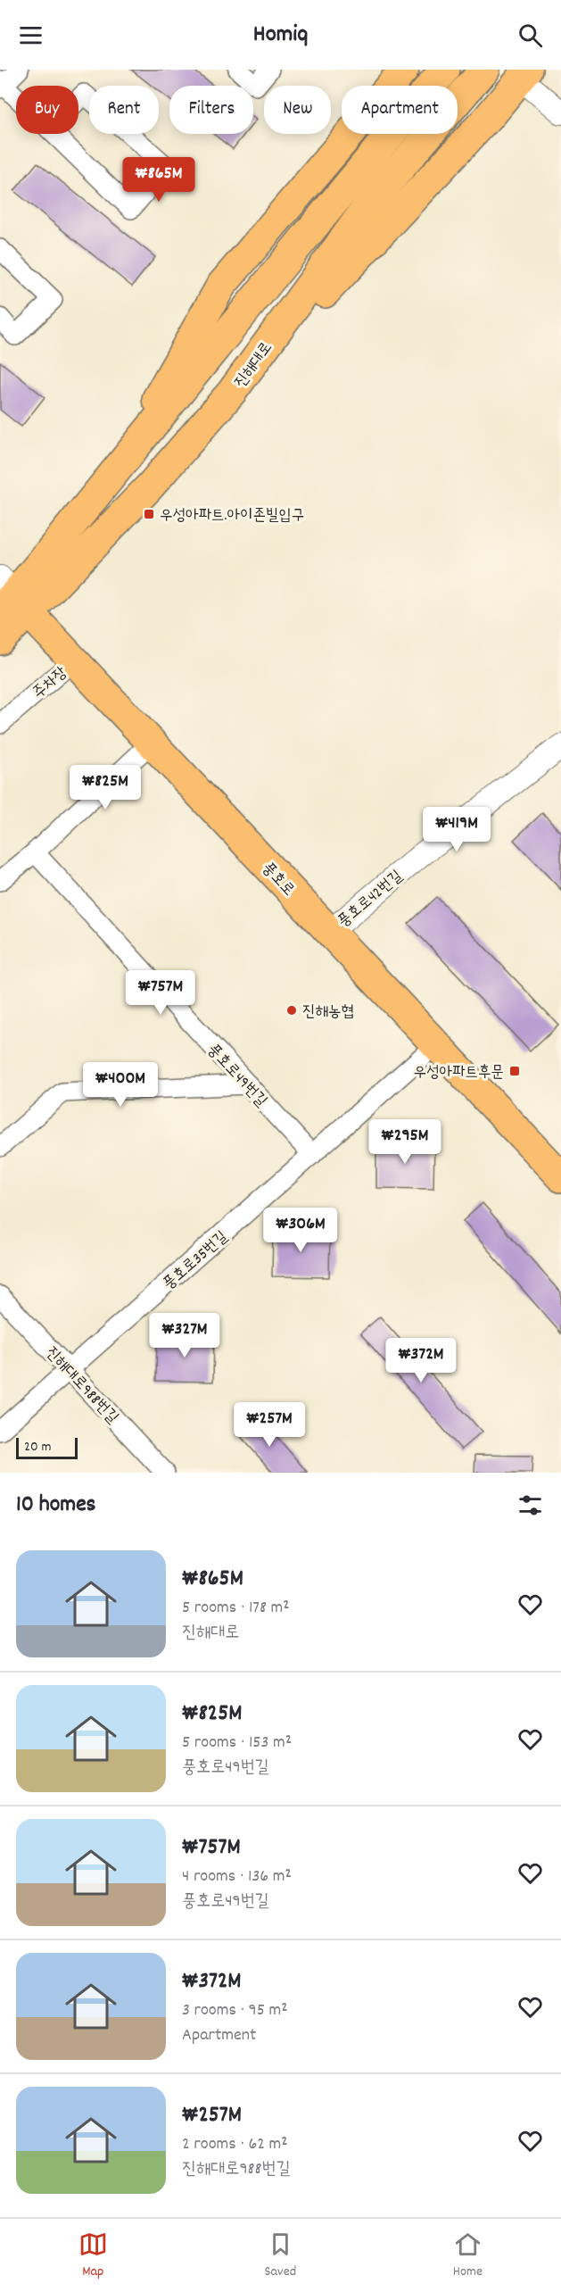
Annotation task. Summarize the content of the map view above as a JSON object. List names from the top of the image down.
{
  "streets": {
    "main road": ["진해대로", "풍호로"],
    "street": [
      "주차장",
      "풍호로42번길",
      "풍호로49번길",
      "풍호로35번길",
      "진해대로988번길"
    ]
  },
  "crossings": [
    ["진해대로", "풍호로"],
    ["주차장", "풍호로"],
    ["풍호로", "풍호로42번길"],
    ["풍호로", "풍호로35번길"],
    ["풍호로49번길", "풍호로35번길"],
    ["풍호로35번길", "진해대로988번길"]
  ],
  "places": {
    "transit": ["우성아파트.아이존빌입구", "우성아파트후문"],
    "other": ["진해농협"]
  },
  "scale_bar": "20 m",
  "page": {
    "header": "Homiq",
    "chip": [
      "Buy",
      "Rent",
      "Filters",
      "New",
      "Apartment"
    ],
    "price": [
      "₩865M",
      "₩825M",
      "₩419M",
      "₩757M",
      "₩400M",
      "₩295M",
      "₩306M",
      "₩327M",
      "₩372M",
      "₩257M"
    ],
    "scale": "20 m",
    "heading": "10 homes",
    "list": [
      {
        "name": "₩865M",
        "note": "5 rooms · 178 m² · 진해대로"
      },
      {
        "name": "₩825M",
        "note": "5 rooms · 153 m² · 풍호로49번길"
      },
      {
        "name": "₩757M",
        "note": "4 rooms · 136 m² · 풍호로49번길"
      },
      {
        "name": "₩372M",
        "note": "3 rooms · 95 m² · Apartment"
      },
      {
        "name": "₩257M",
        "note": "2 rooms · 62 m² · 진해대로988번길"
      }
    ],
    "tabs": ["Map", "Saved", "Home"]
  }
}
